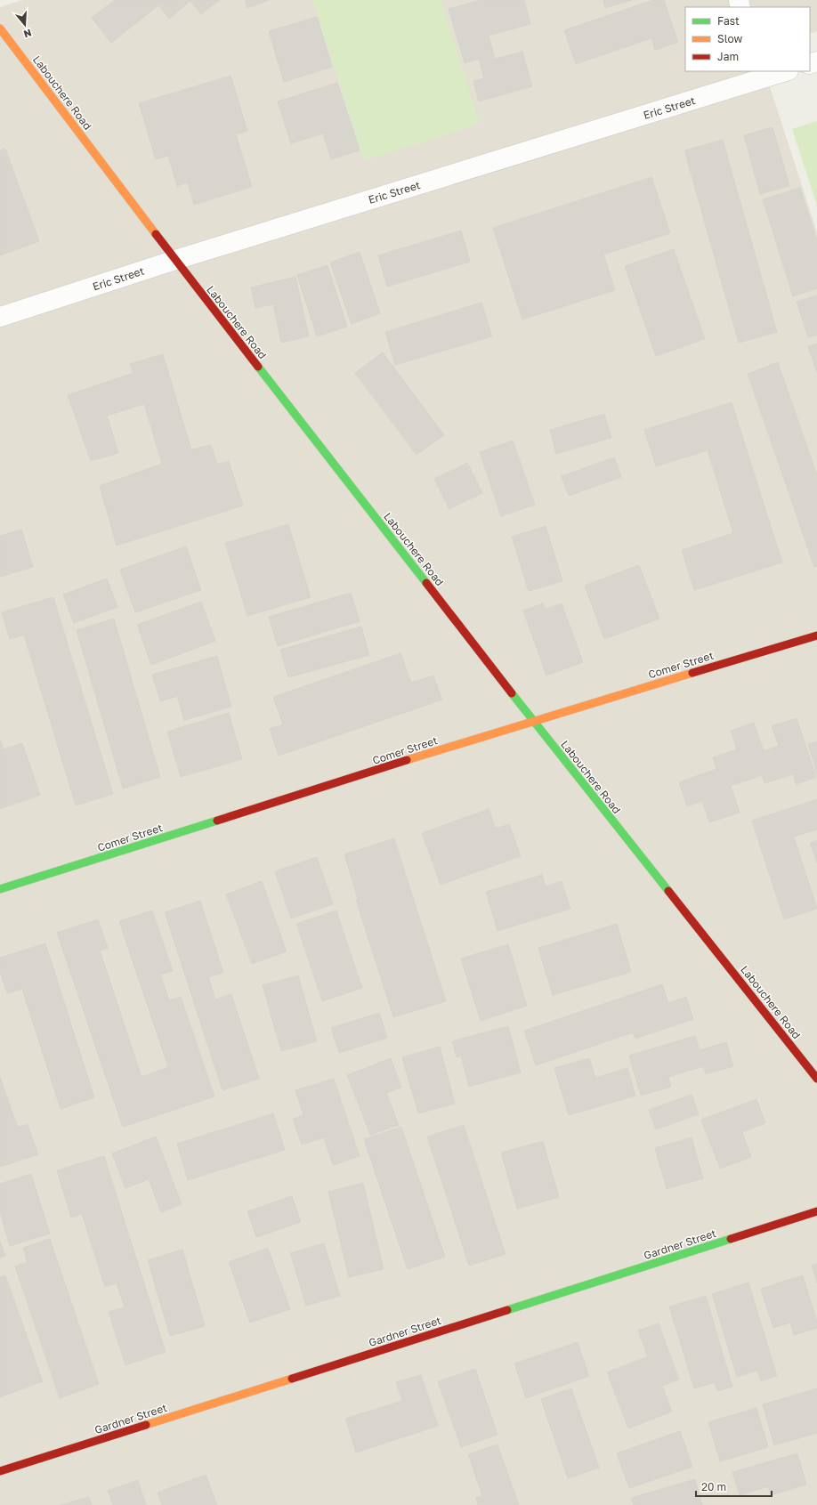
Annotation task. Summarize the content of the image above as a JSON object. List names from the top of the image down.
{
  "streets": {
    "street": [
      "Labouchere Road",
      "Eric Street",
      "Comer Street",
      "Gardner Street"
    ]
  },
  "crossings": [
    ["Labouchere Road", "Eric Street"],
    ["Labouchere Road", "Comer Street"]
  ],
  "legend": ["Fast", "Slow", "Jam"],
  "scale_bar": "20 m",
  "north": "bottom"
}
